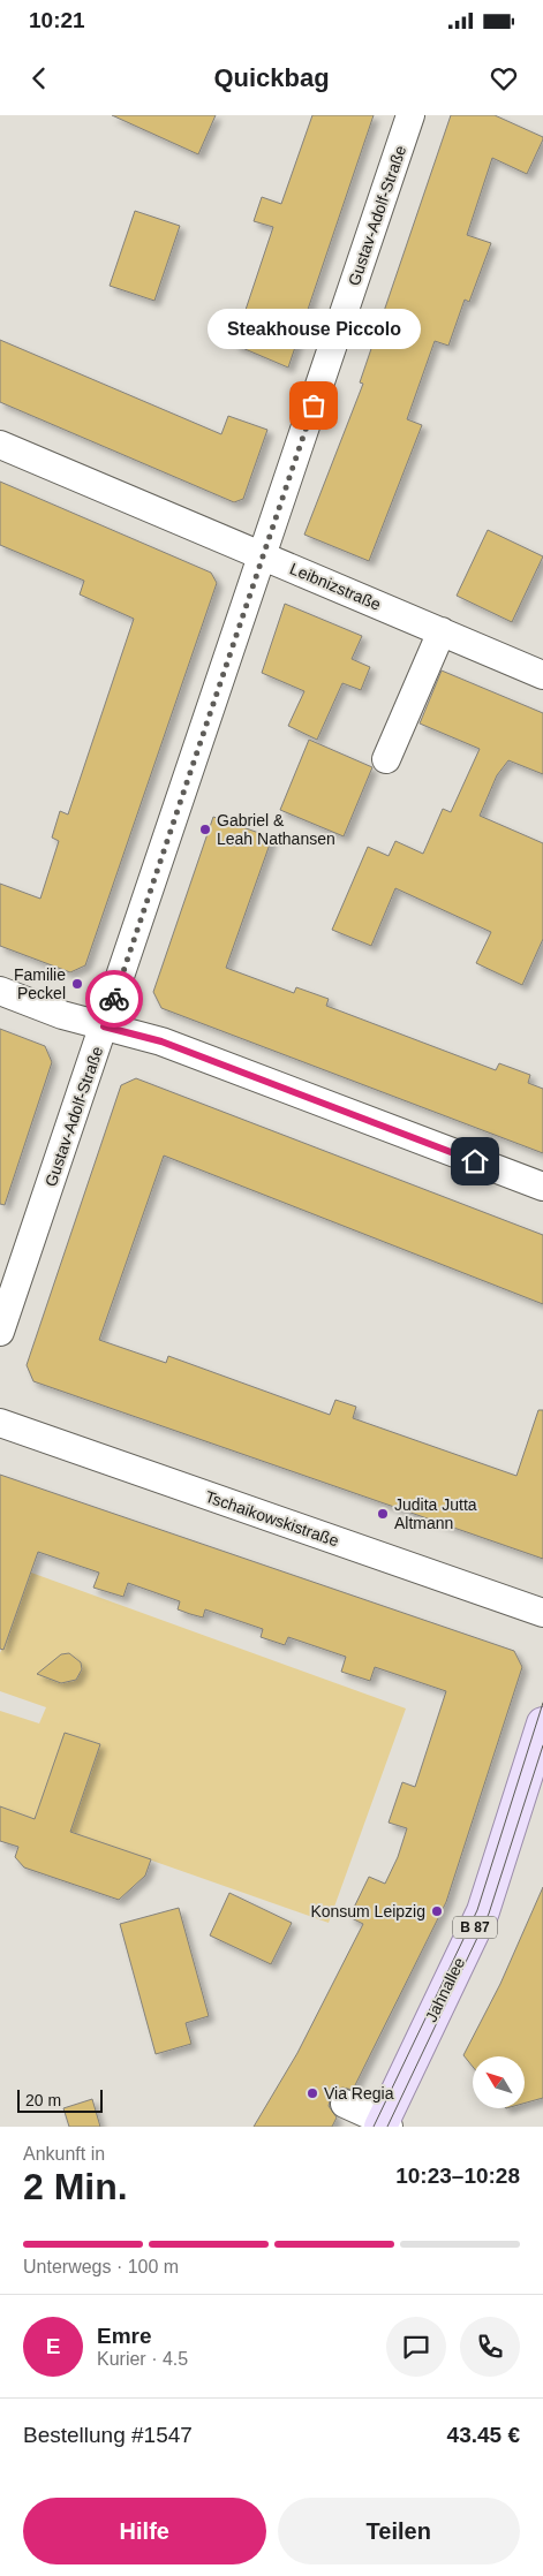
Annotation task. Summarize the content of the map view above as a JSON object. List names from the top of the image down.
{
  "streets": {
    "main road": ["B 87", "Jahnallee"],
    "street": ["Gustav-Adolf-Straße", "Leibnizstraße", "Tschaikowskistraße"]
  },
  "crossings": [
    ["Gustav-Adolf-Straße", "Leibnizstraße"]
  ],
  "places": [
    "Steakhouse Piccolo",
    "Gabriel & Leah Nathansen",
    "Familie Peckel",
    "Judita Jutta Altmann",
    "Konsum Leipzig",
    "Via Regia"
  ],
  "scale_bar": "20 m",
  "north": "top left",
  "page": {
    "status": "10:21",
    "header": "Quickbag",
    "bubble": "Steakhouse Piccolo",
    "scale": "20 m",
    "heading": ["2 Min.", "Ankunft in", "10:23–10:28"],
    "panel": [
      "Emre",
      "Kurier · 4.5",
      "Bestellung #1547",
      "43.45 €"
    ],
    "bar": "Unterwegs · 100 m",
    "round": "E",
    "buttons": ["Hilfe", "Teilen"]
  }
}
